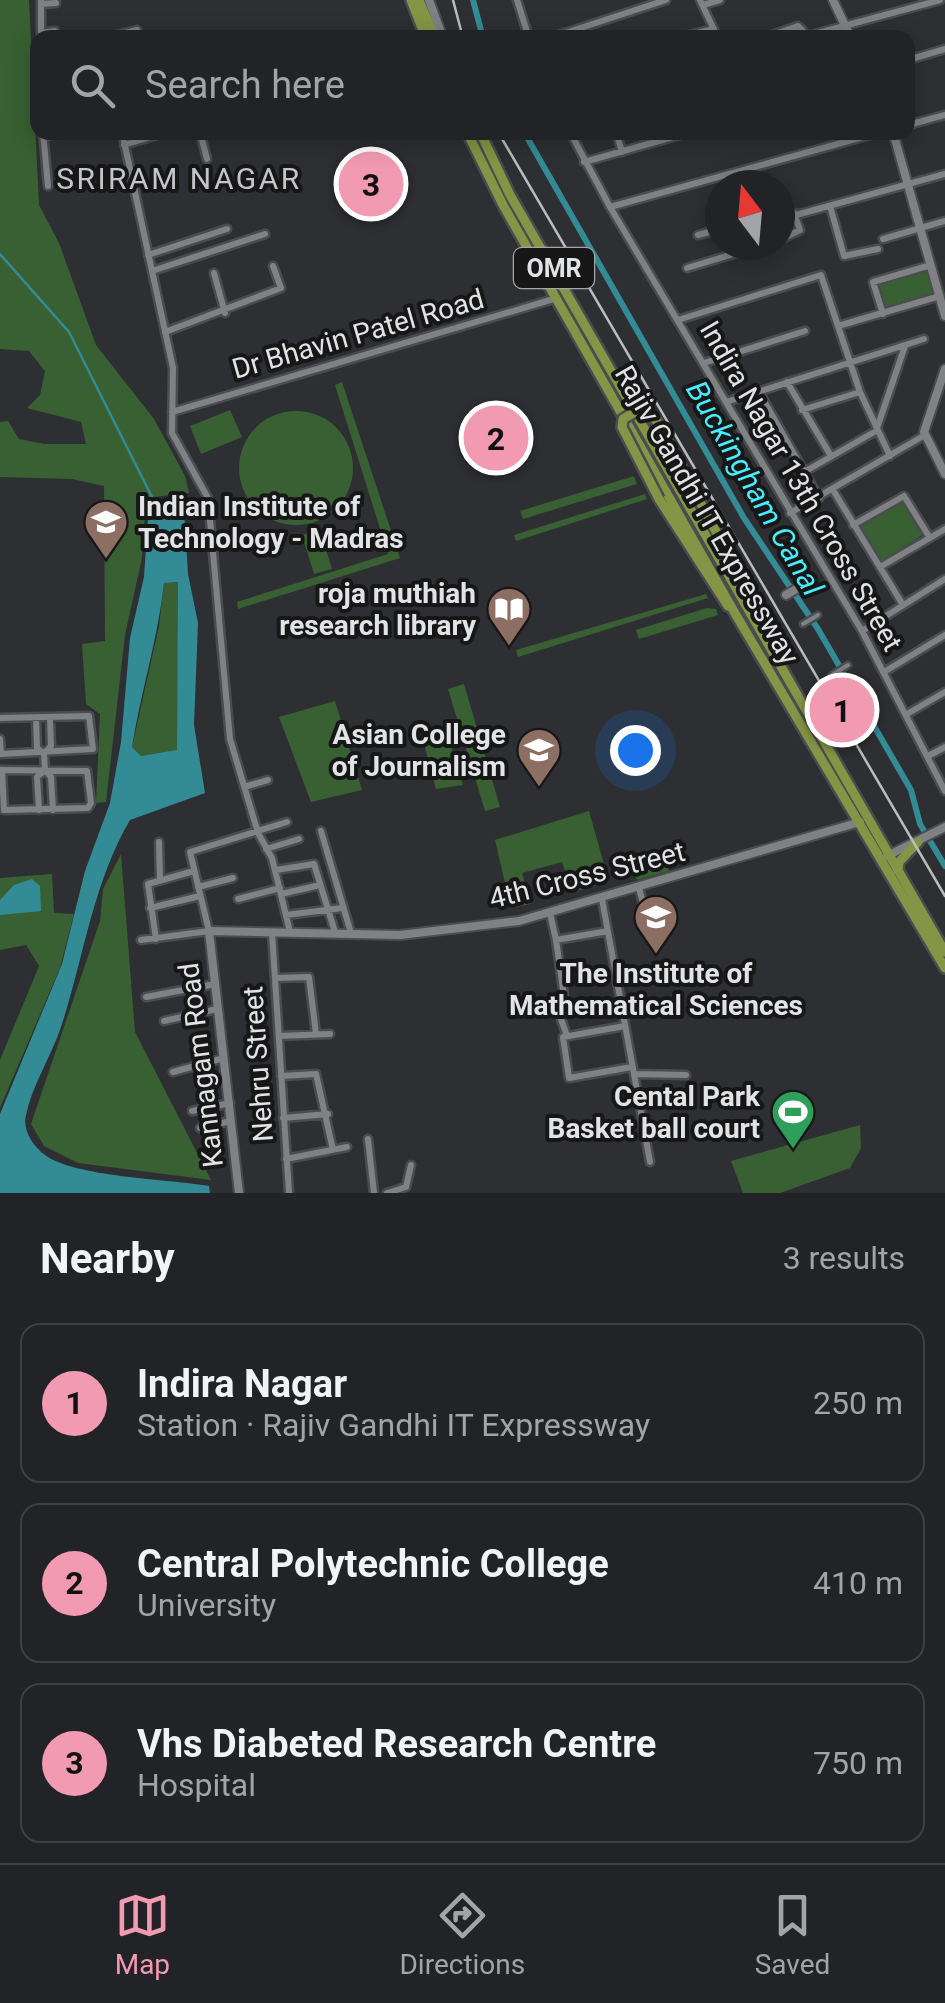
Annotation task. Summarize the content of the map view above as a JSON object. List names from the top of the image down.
{
  "streets": {
    "main road": ["OMR", "Rajiv Gandhi IT Expressway"],
    "street": [
      "Dr Bhavin Patel Road",
      "Indira Nagar 13th Cross Street",
      "4th Cross Street",
      "Nehru Street",
      "Kannagam Road"
    ]
  },
  "crossings": [
    ["Dr Bhavin Patel Road", "Rajiv Gandhi IT Expressway"],
    ["Rajiv Gandhi IT Expressway", "4th Cross Street"],
    ["4th Cross Street", "Nehru Street"],
    ["4th Cross Street", "Kannagam Road"]
  ],
  "districts": ["SRIRAM NAGAR"],
  "water": ["Buckingham Canal"],
  "places": {
    "school or university": ["Indian Institute of Technology - Madras", "Asian College of Journalism", "The Institute of Mathematical Sciences"],
    "library": ["roja muthiah research library"],
    "sports": ["Cental Park Basket ball court"]
  },
  "north": "top",
  "page": {
    "search": "Search here",
    "pins": ["3", "2", "1"],
    "heading": ["Nearby", "3 results"],
    "list": [
      {
        "mark": "1",
        "name": "Indira Nagar",
        "note": "Station · Rajiv Gandhi IT Expressway",
        "value": "250 m"
      },
      {
        "mark": "2",
        "name": "Central Polytechnic College",
        "note": "University",
        "value": "410 m"
      },
      {
        "mark": "3",
        "name": "Vhs Diabeted Research Centre",
        "note": "Hospital",
        "value": "750 m"
      }
    ],
    "nav": ["Map", "Directions", "Saved"]
  }
}
